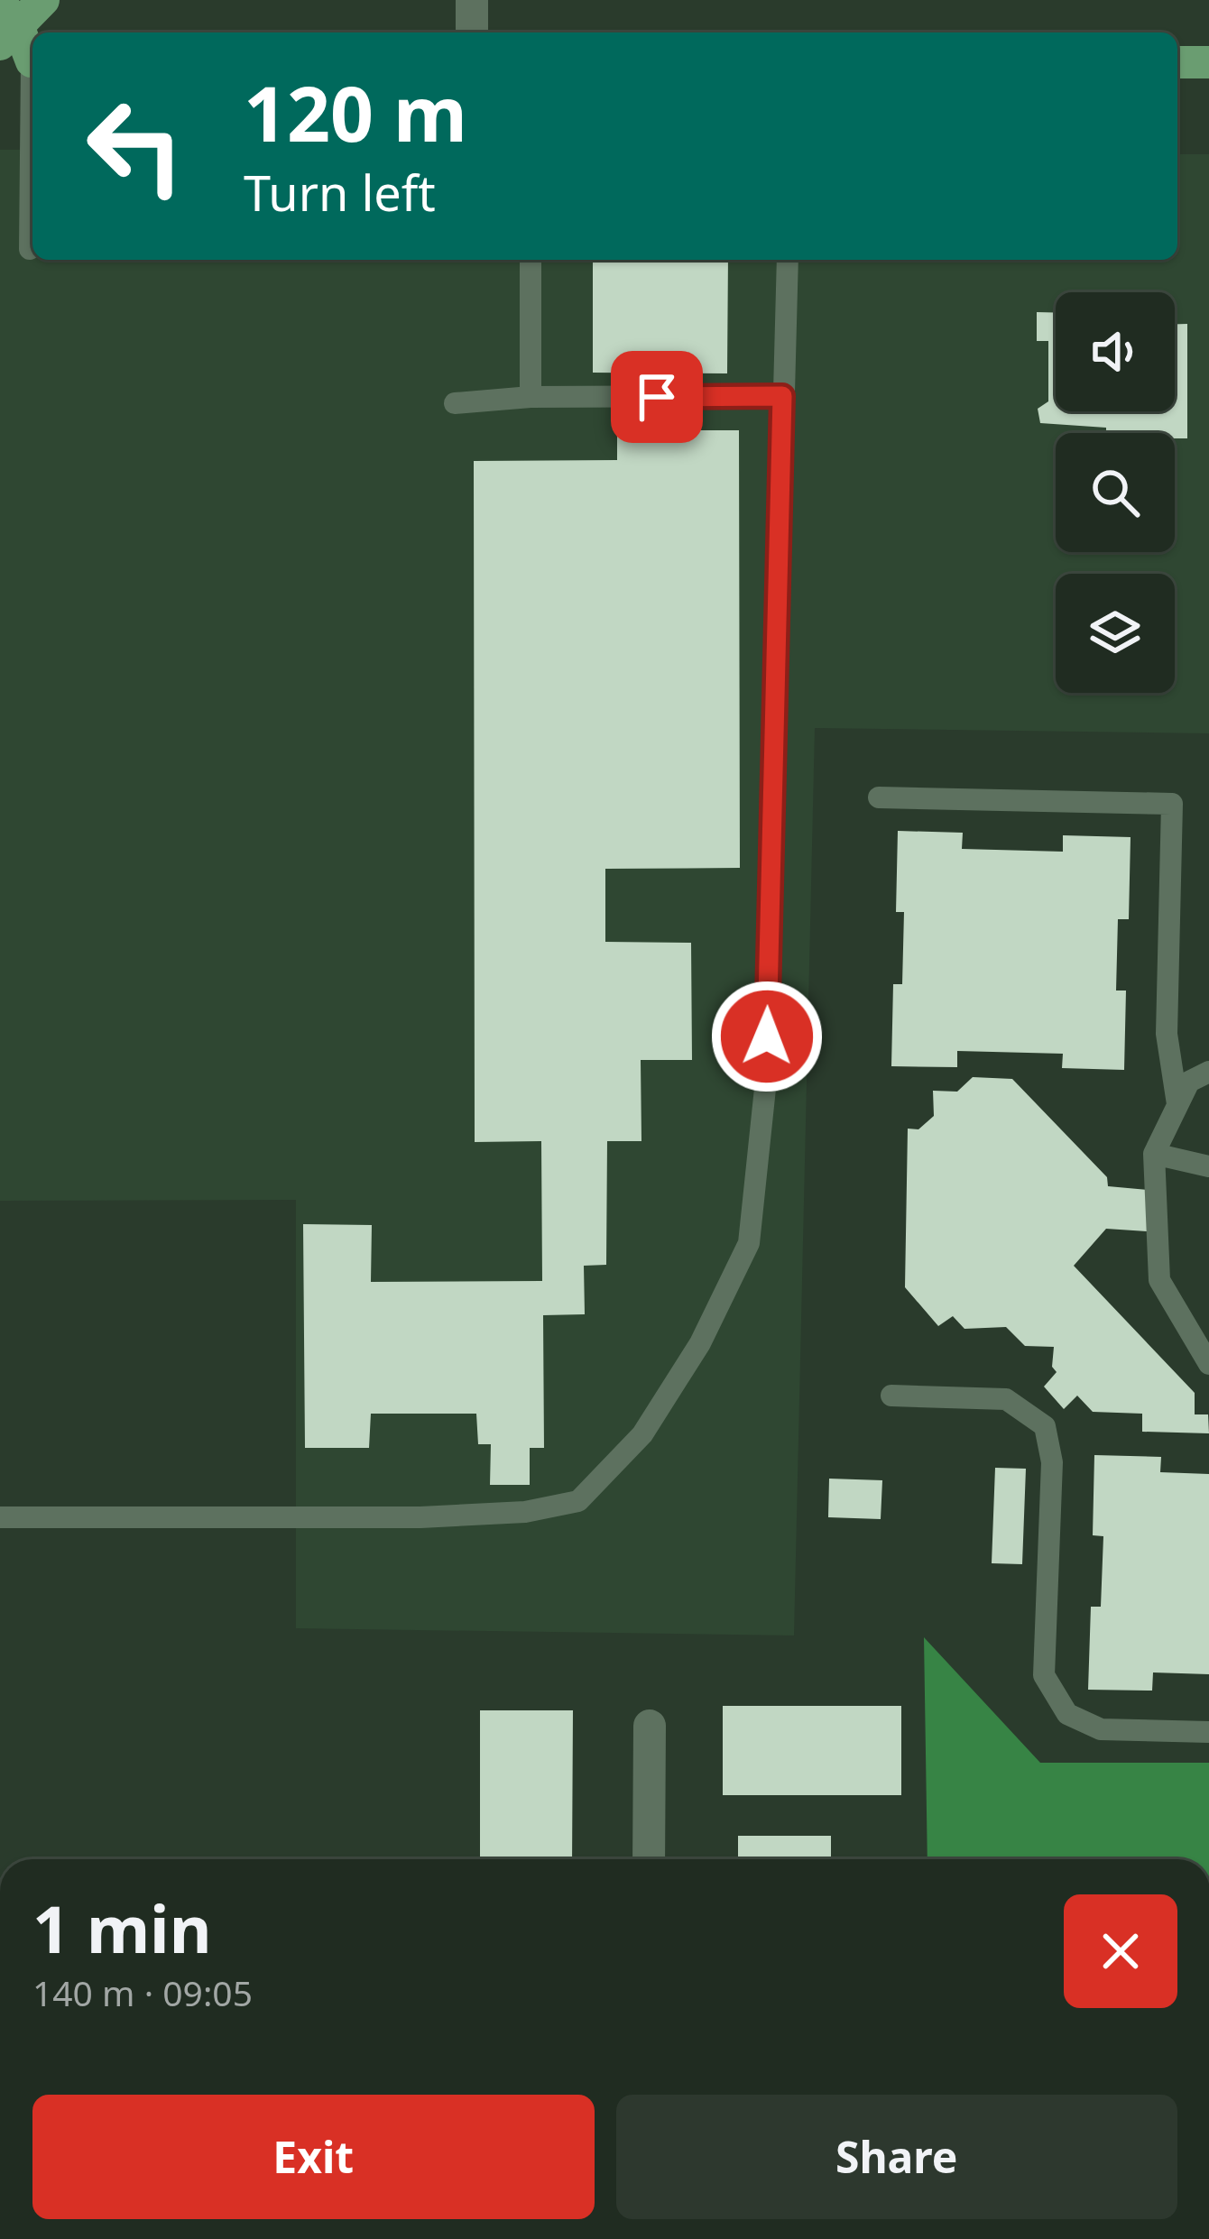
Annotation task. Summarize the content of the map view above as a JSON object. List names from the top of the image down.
{
  "page": {
    "turn": ["120 m", "Turn left"],
    "heading": ["1 min", "140 m · 09:05"],
    "buttons": ["Exit", "Share"]
  }
}
